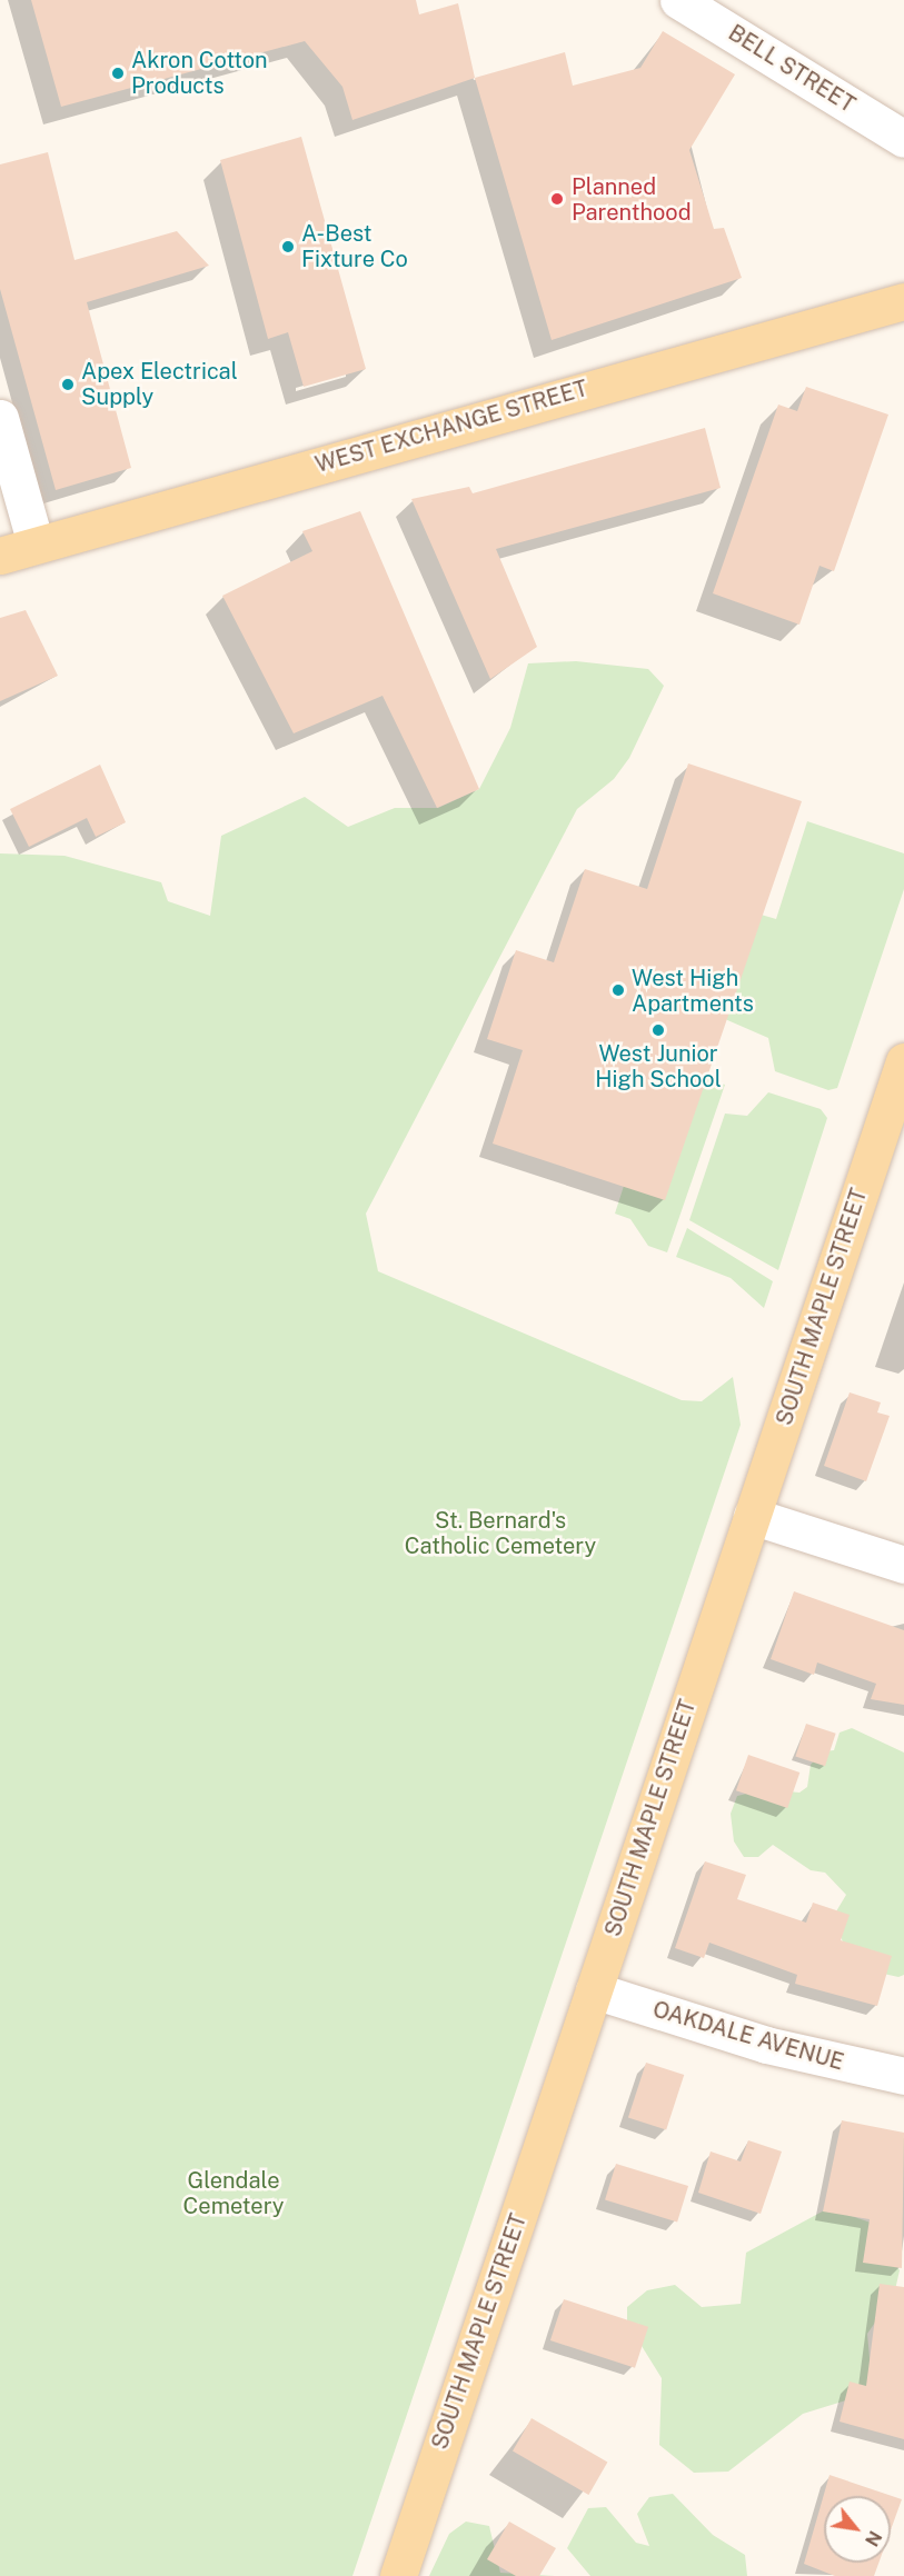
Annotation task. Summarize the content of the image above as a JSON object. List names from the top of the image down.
{
  "streets": {
    "main road": ["WEST EXCHANGE STREET", "SOUTH MAPLE STREET"],
    "street": ["BELL STREET", "OAKDALE AVENUE"]
  },
  "crossings": [
    ["SOUTH MAPLE STREET", "OAKDALE AVENUE"]
  ],
  "parks": ["St. Bernard's Catholic Cemetery", "Glendale Cemetery"],
  "places": [
    "Akron Cotton Products",
    "Planned Parenthood",
    "A-Best Fixture Co",
    "Apex Electrical Supply",
    "West High Apartments",
    "West Junior High School"
  ],
  "north": "bottom right"
}
